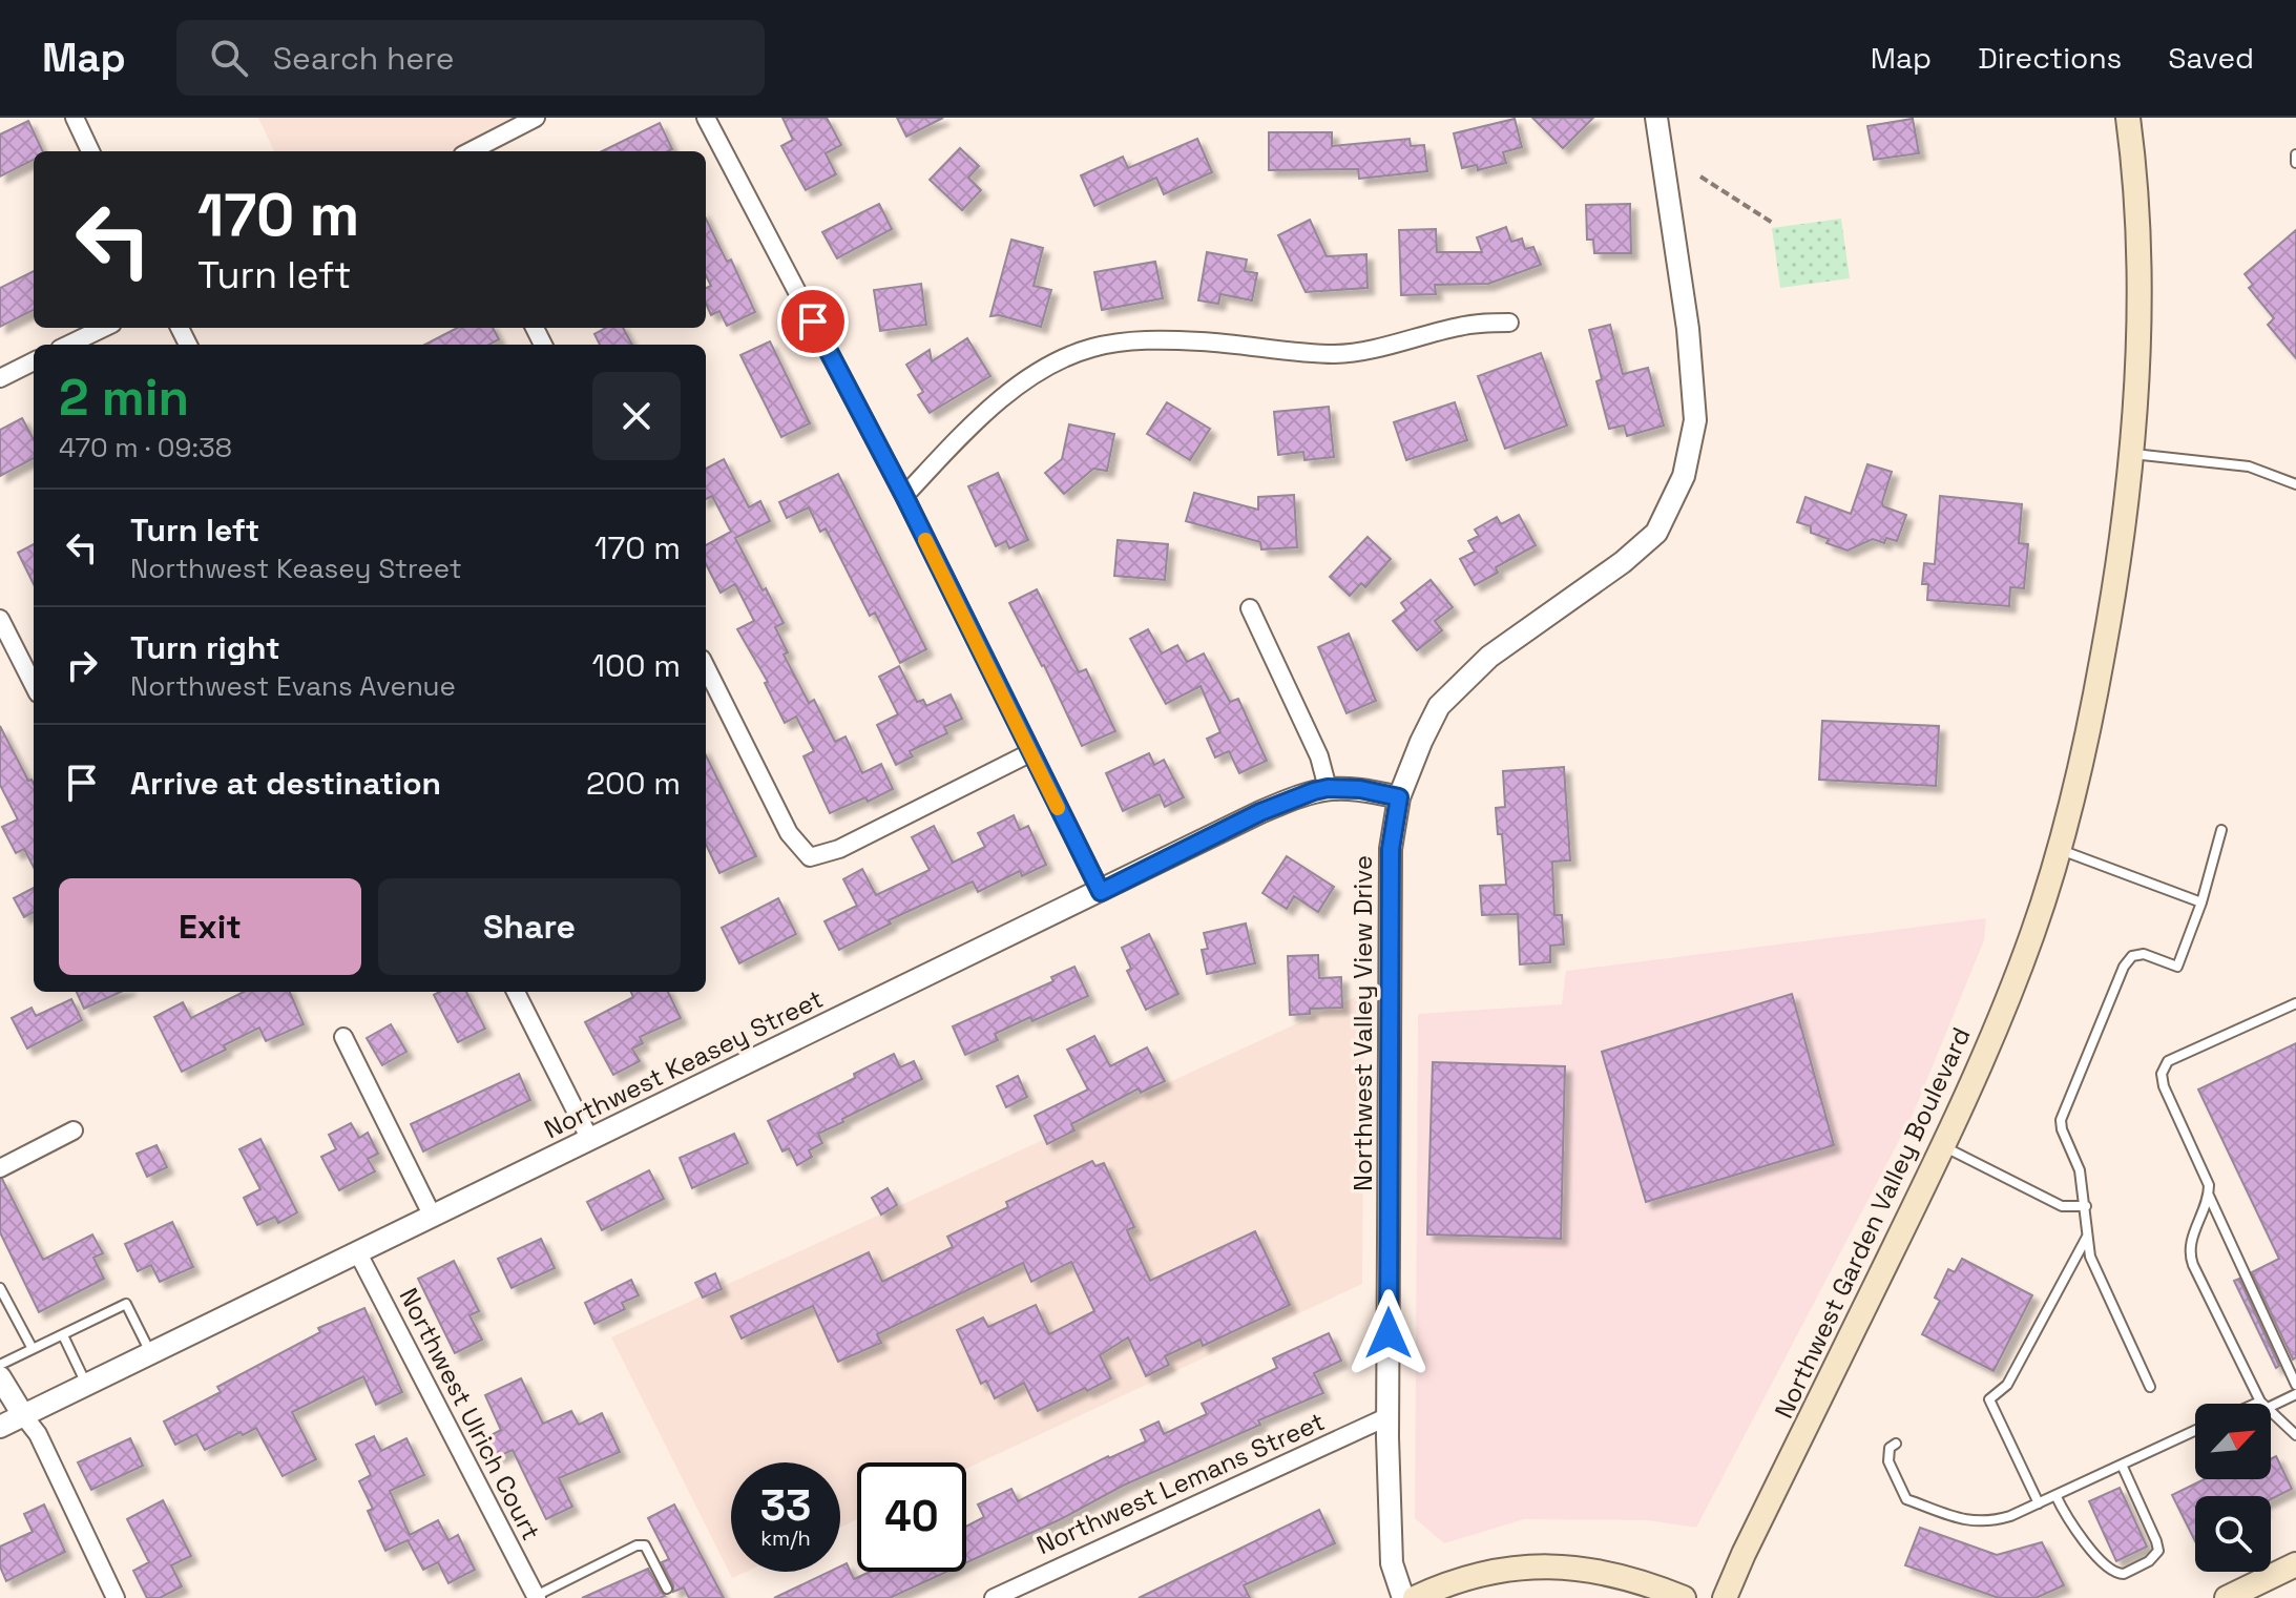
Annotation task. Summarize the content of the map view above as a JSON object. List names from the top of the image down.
{
  "streets": {
    "main road": ["Northwest Garden Valley Boulevard"],
    "street": [
      "Northwest Valley View Drive",
      "Northwest Keasey Street",
      "Northwest Ulrich Court",
      "Northwest Lemans Street"
    ]
  },
  "crossings": [
    ["Northwest Valley View Drive", "Northwest Keasey Street"],
    ["Northwest Valley View Drive", "Northwest Lemans Street"],
    ["Northwest Keasey Street", "Northwest Ulrich Court"]
  ],
  "north": "top right",
  "page": {
    "header": "Map",
    "search": "Search here",
    "nav": ["Map", "Directions", "Saved"],
    "turn": ["170 m", "Turn left"],
    "heading": ["2 min", "470 m · 09:38"],
    "list": [
      {
        "name": "Turn left",
        "note": "Northwest Keasey Street",
        "value": "170 m"
      },
      {
        "name": "Turn right",
        "note": "Northwest Evans Avenue",
        "value": "100 m"
      },
      {
        "name": "Arrive at destination",
        "value": "200 m"
      }
    ],
    "buttons": ["Exit", "Share"],
    "speed": "33 km/h",
    "limit": "40"
  }
}
